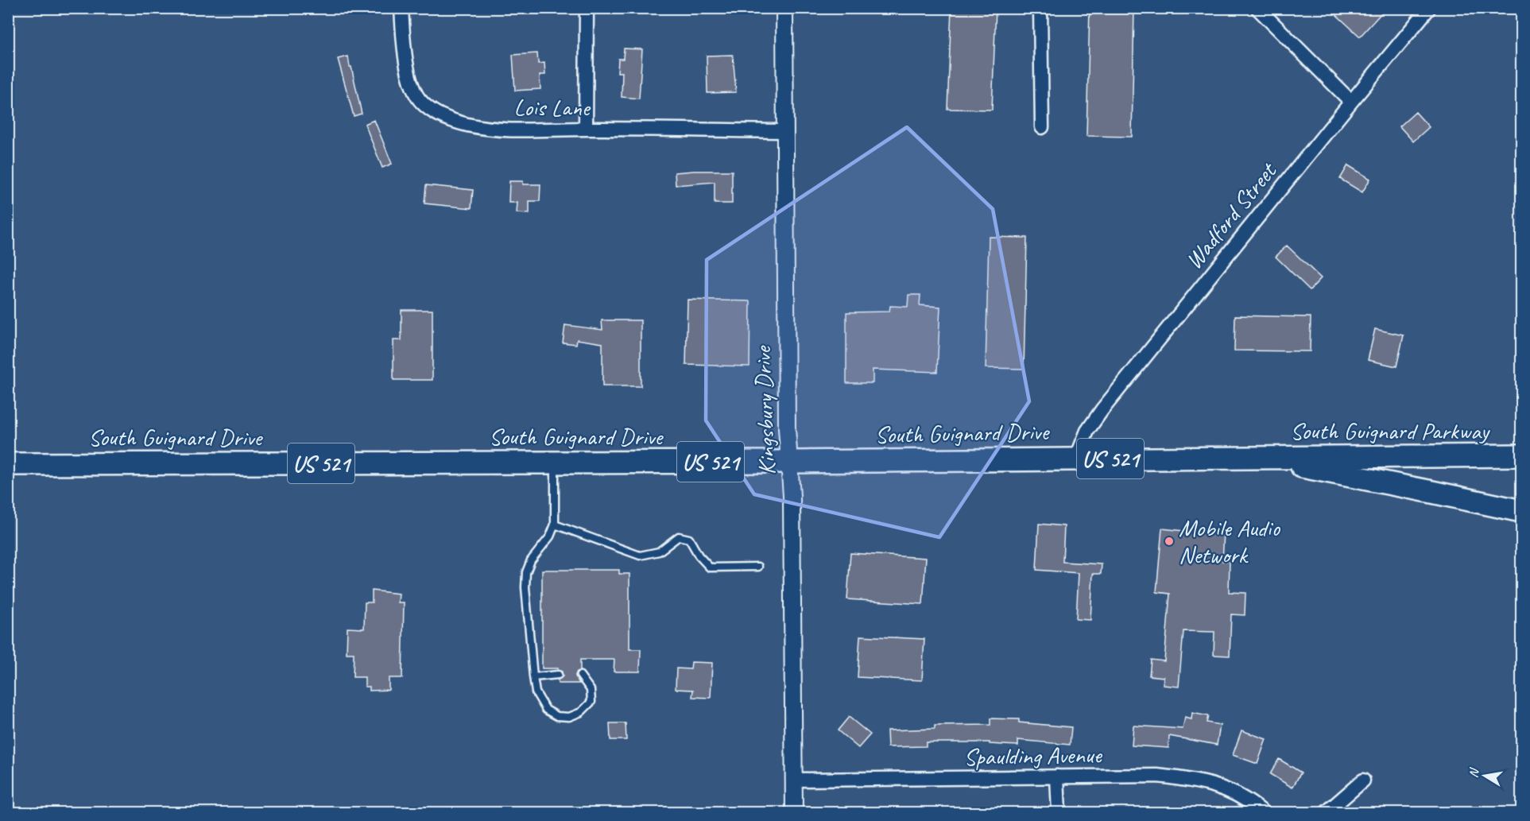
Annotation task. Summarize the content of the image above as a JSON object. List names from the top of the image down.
{
  "streets": {
    "highway": ["South Guignard Parkway", "South Guignard Drive", "US 521"],
    "street": [
      "Lois Lane",
      "Wadford Street",
      "Kingsbury Drive",
      "Spaulding Avenue"
    ]
  },
  "crossings": [
    ["Lois Lane", "Kingsbury Drive"],
    ["Wadford Street", "South Guignard Drive"],
    ["Kingsbury Drive", "South Guignard Drive"],
    ["Kingsbury Drive", "Spaulding Avenue"],
    ["South Guignard Parkway", "South Guignard Drive"]
  ],
  "places": ["Mobile Audio Network"],
  "north": "left"
}
